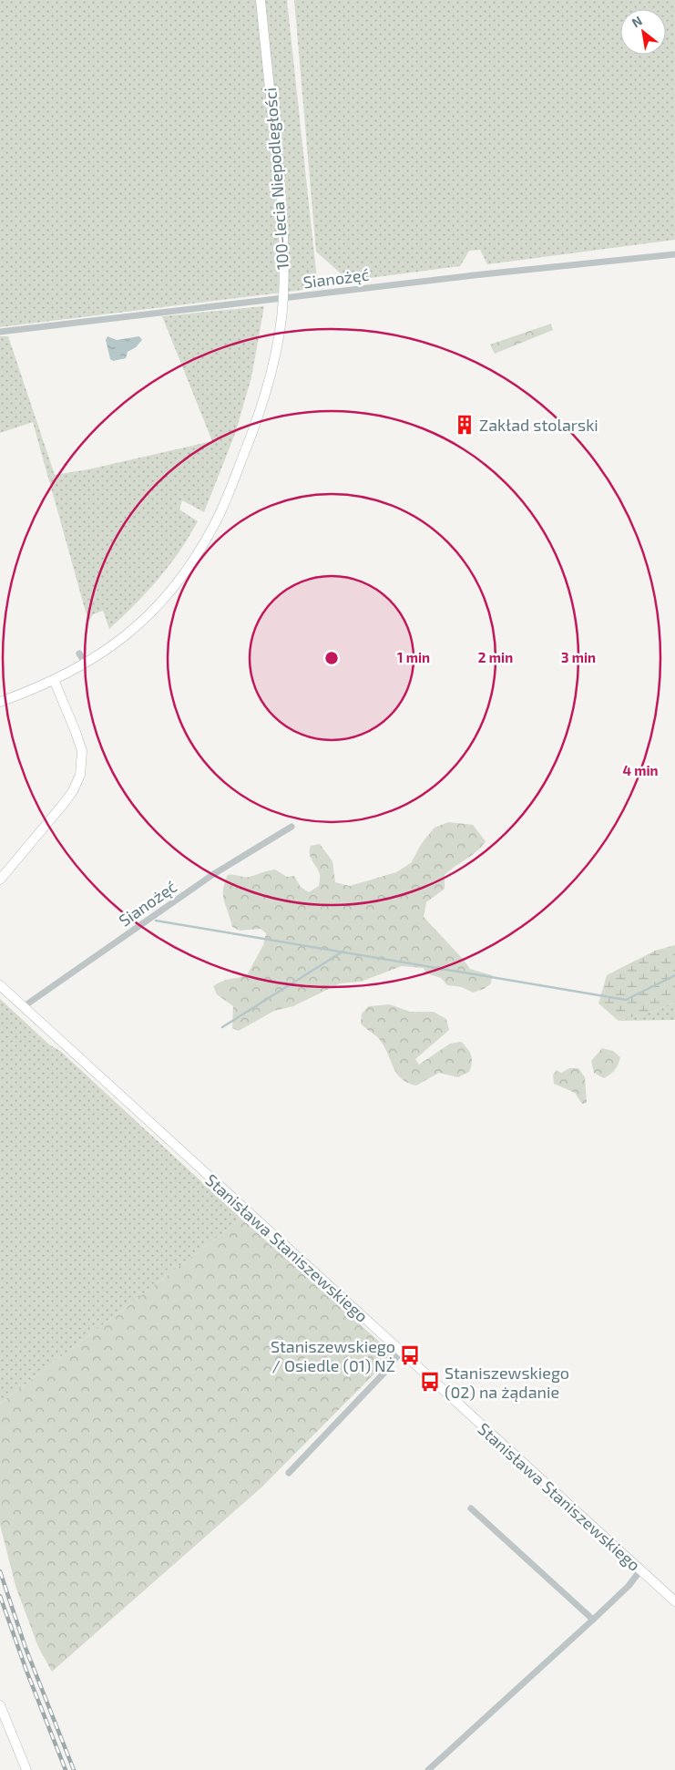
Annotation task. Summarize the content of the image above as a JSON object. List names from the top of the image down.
{
  "streets": {
    "street": ["100-lecia Niepodległości", "Sianożęć", "Stanisława Staniszewskiego"]
  },
  "crossings": [
    ["100-lecia Niepodległości", "Sianożęć"],
    ["Sianożęć", "Stanisława Staniszewskiego"]
  ],
  "places": {
    "building": ["Zakład stolarski"],
    "bus stop": ["Staniszewskiego / Osiedle (01) NŻ", "Staniszewskiego (02) na żądanie"]
  },
  "north": "top left",
  "rings": [
    "1 min",
    "2 min",
    "3 min",
    "4 min"
  ]
}
